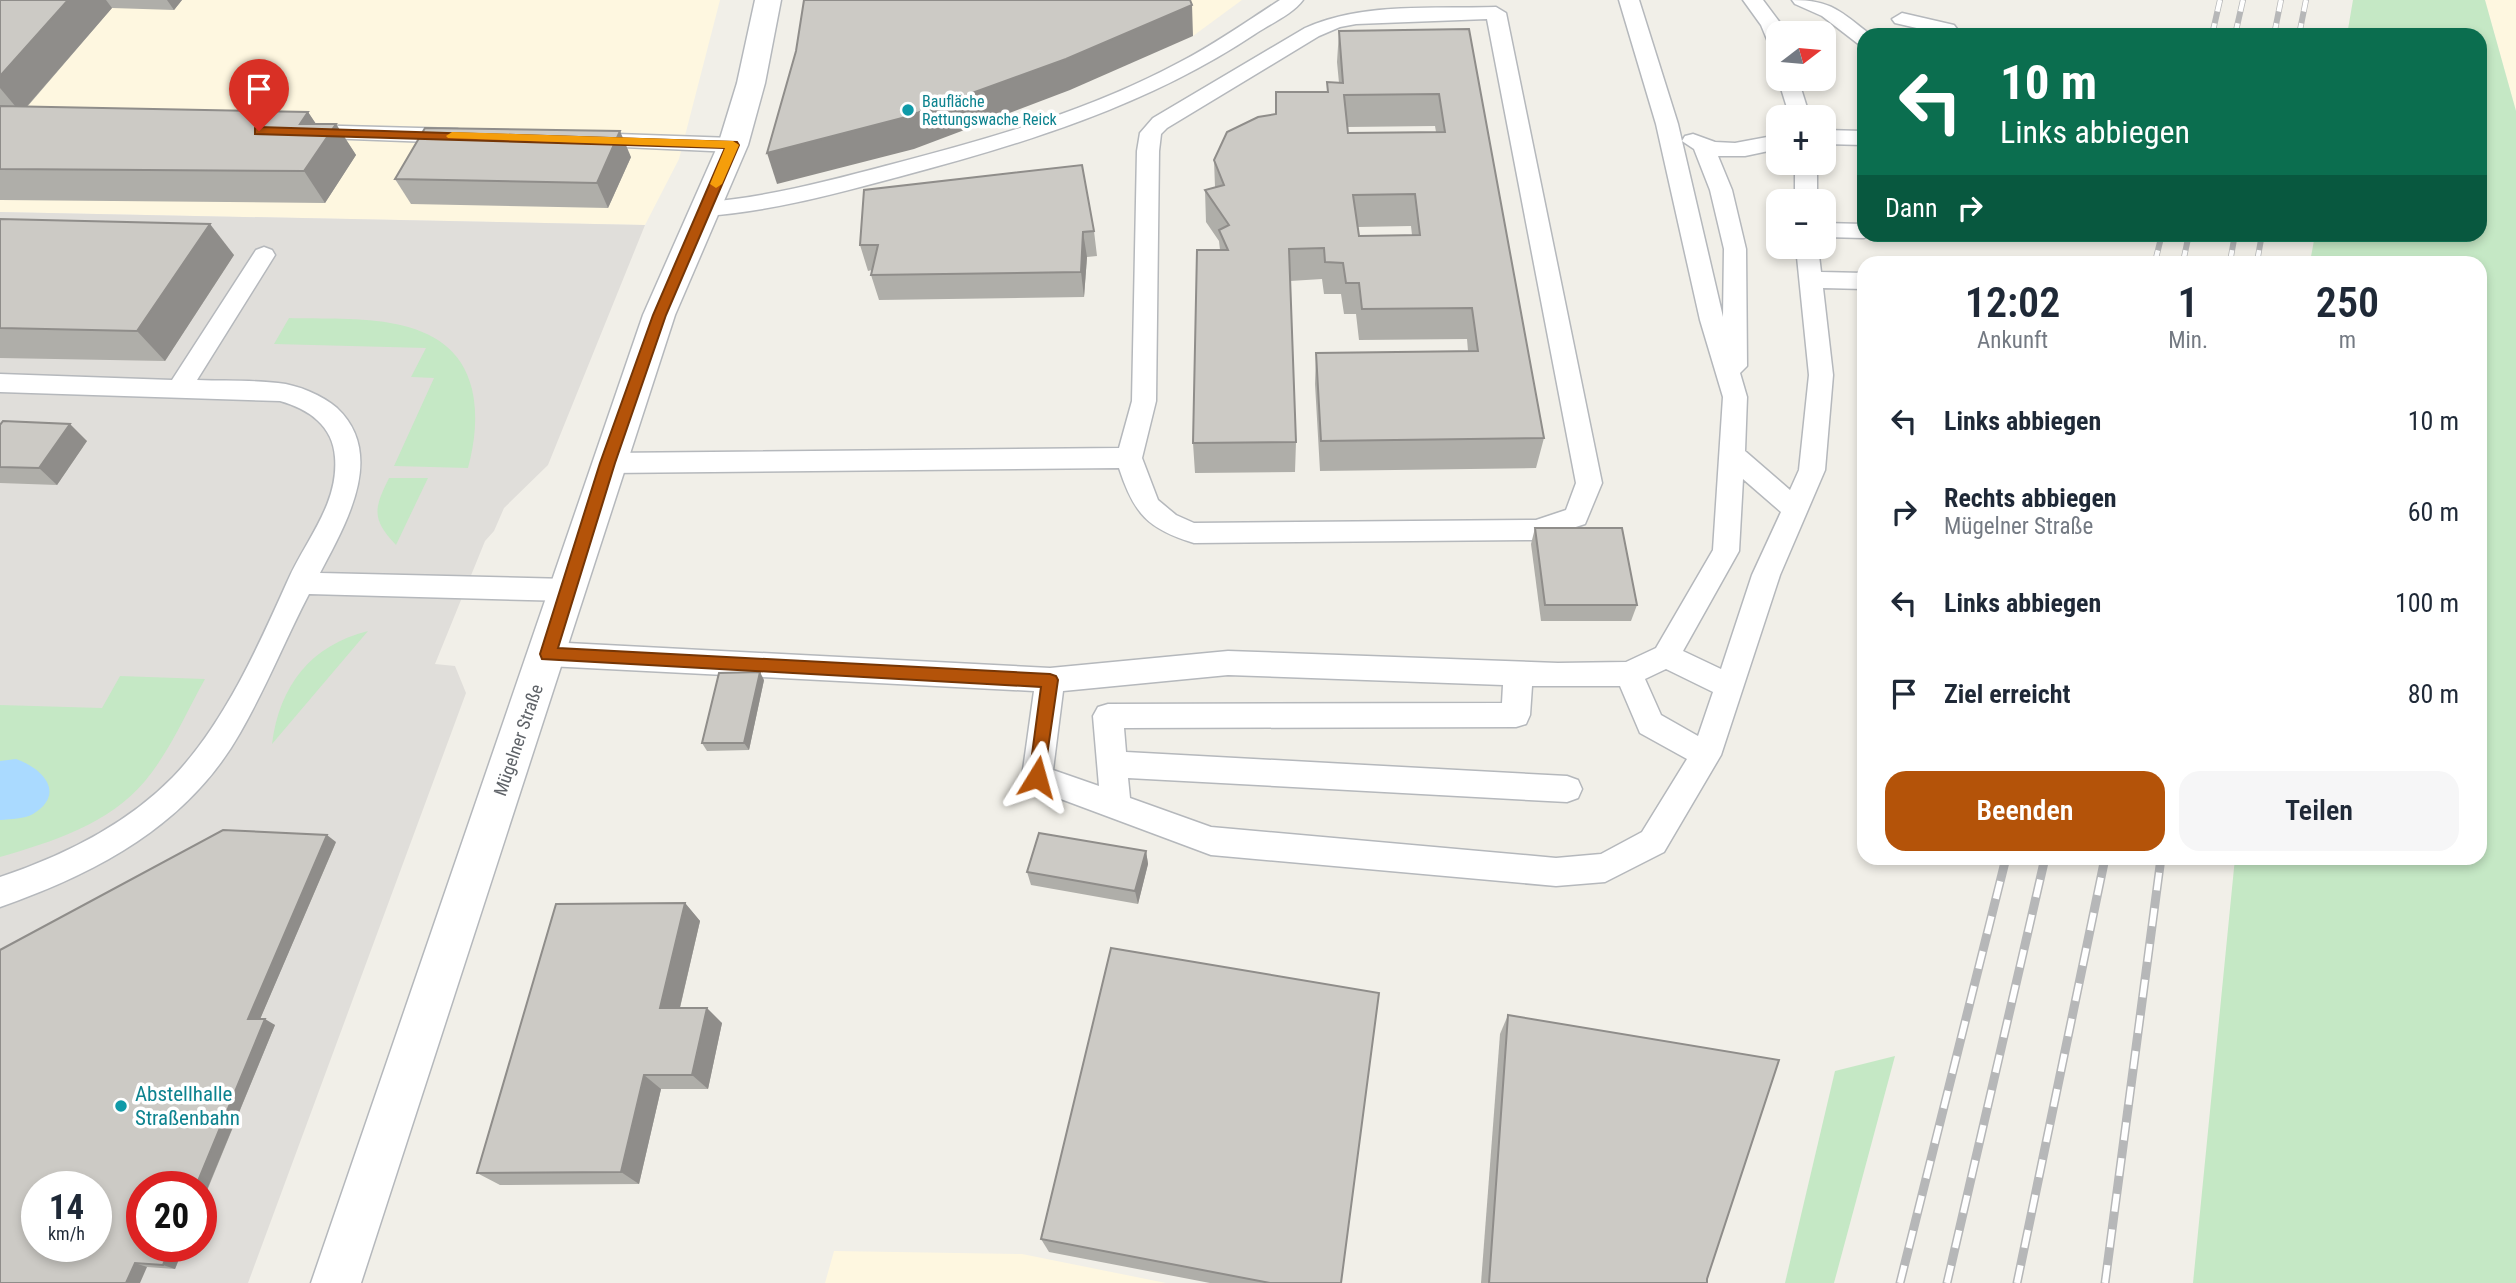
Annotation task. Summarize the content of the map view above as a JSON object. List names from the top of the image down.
{
  "streets": {
    "street": ["Mügelner Straße"]
  },
  "places": ["Baufläche Rettungswache Reick", "Abstellhalle Straßenbahn"],
  "north": "right",
  "page": {
    "map_buttons": ["+", "−"],
    "turn": ["10 m", "Links abbiegen"],
    "then": "Dann",
    "eta": [
      "12:02",
      "Ankunft",
      "1",
      "Min.",
      "250",
      "m"
    ],
    "list": [
      {
        "name": "Links abbiegen",
        "value": "10 m"
      },
      {
        "name": "Rechts abbiegen",
        "note": "Mügelner Straße",
        "value": "60 m"
      },
      {
        "name": "Links abbiegen",
        "value": "100 m"
      },
      {
        "name": "Ziel erreicht",
        "value": "80 m"
      }
    ],
    "buttons": ["Beenden", "Teilen"],
    "speed": "14 km/h",
    "limit": "20"
  }
}
